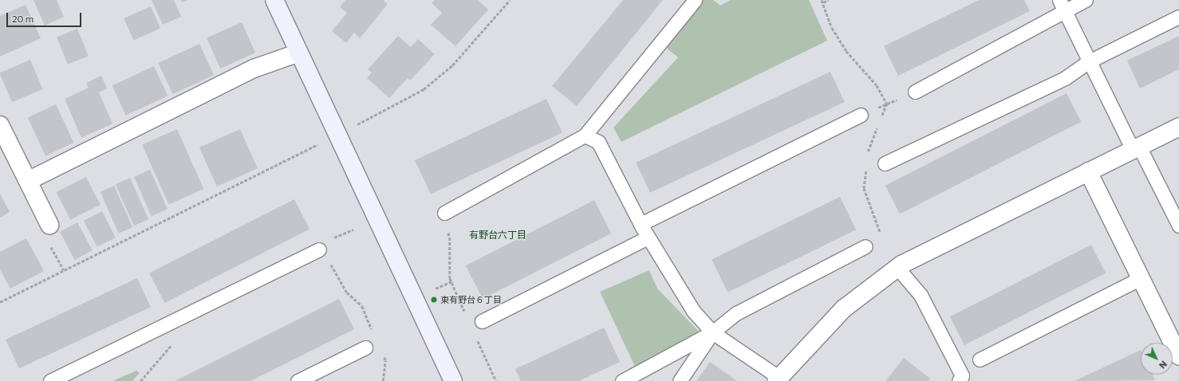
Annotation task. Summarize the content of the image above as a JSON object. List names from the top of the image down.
{
  "districts": ["有野台六丁目"],
  "places": ["東有野台６丁目"],
  "scale_bar": "20 m",
  "north": "bottom right"
}
